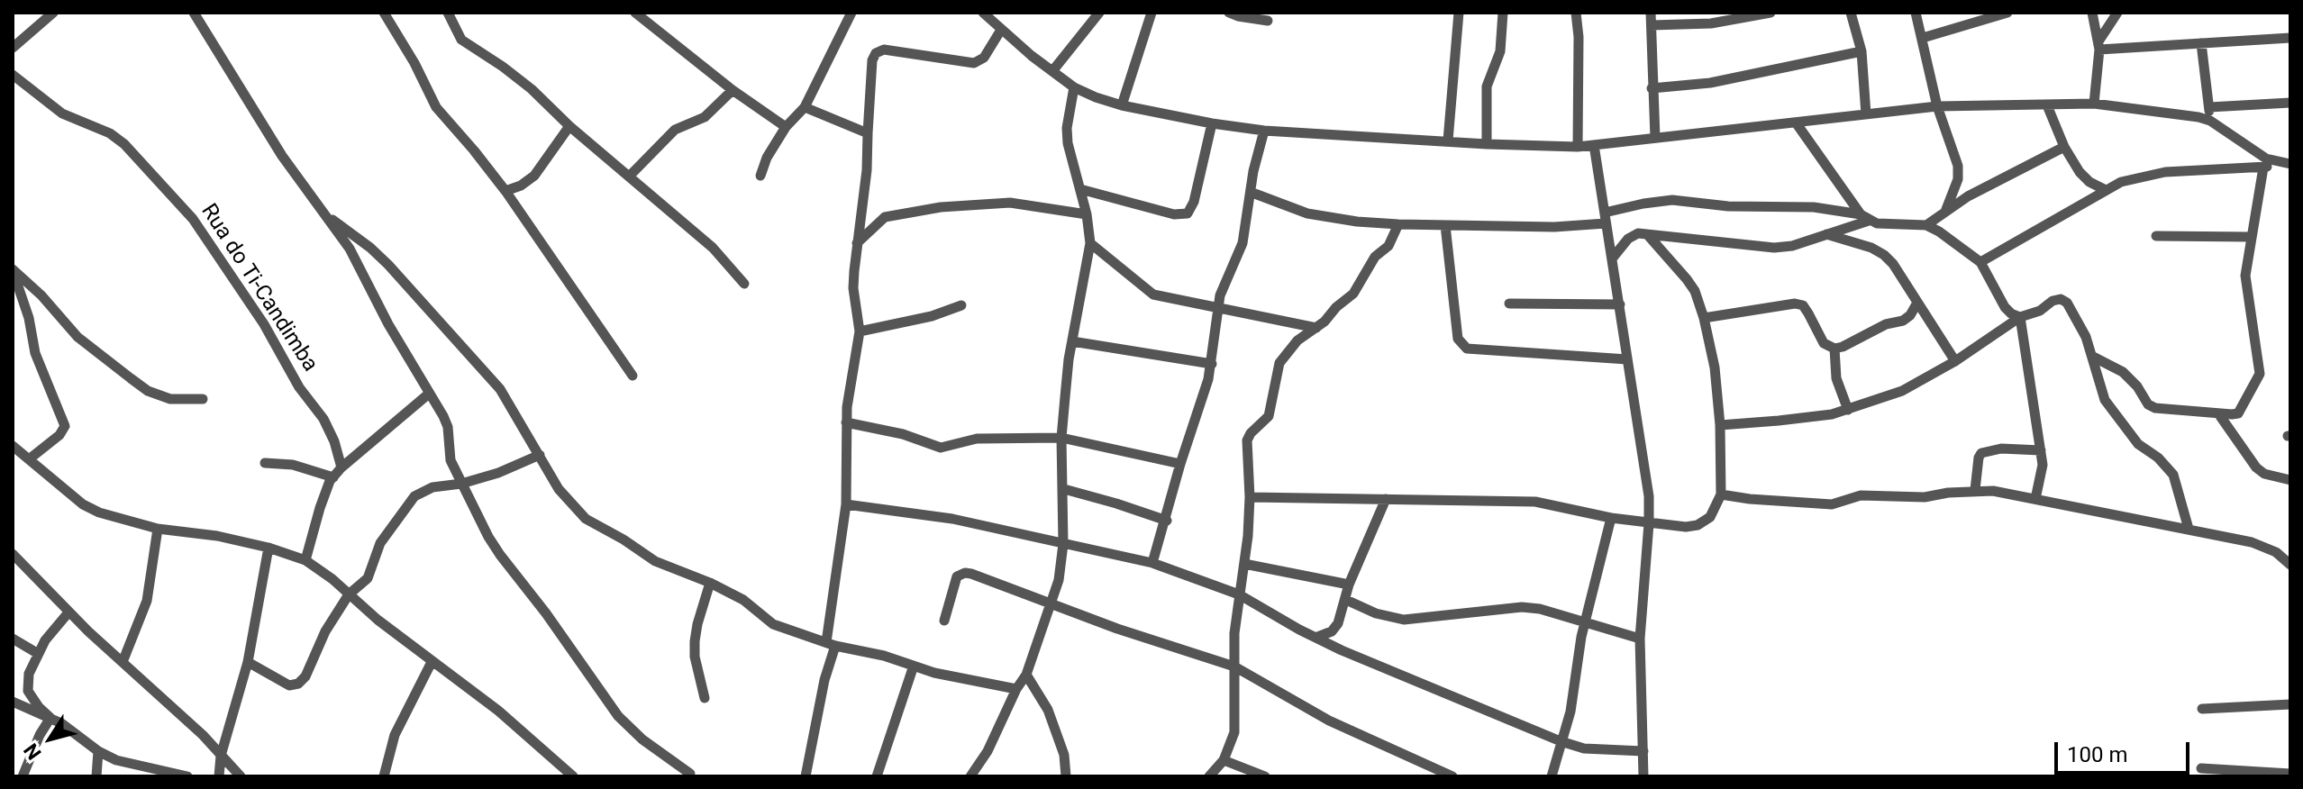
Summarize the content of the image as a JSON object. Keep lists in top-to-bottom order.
{
  "streets": {
    "street": ["Rua do Ti-Candimba"]
  },
  "scale_bar": "100 m",
  "north": "bottom left"
}
